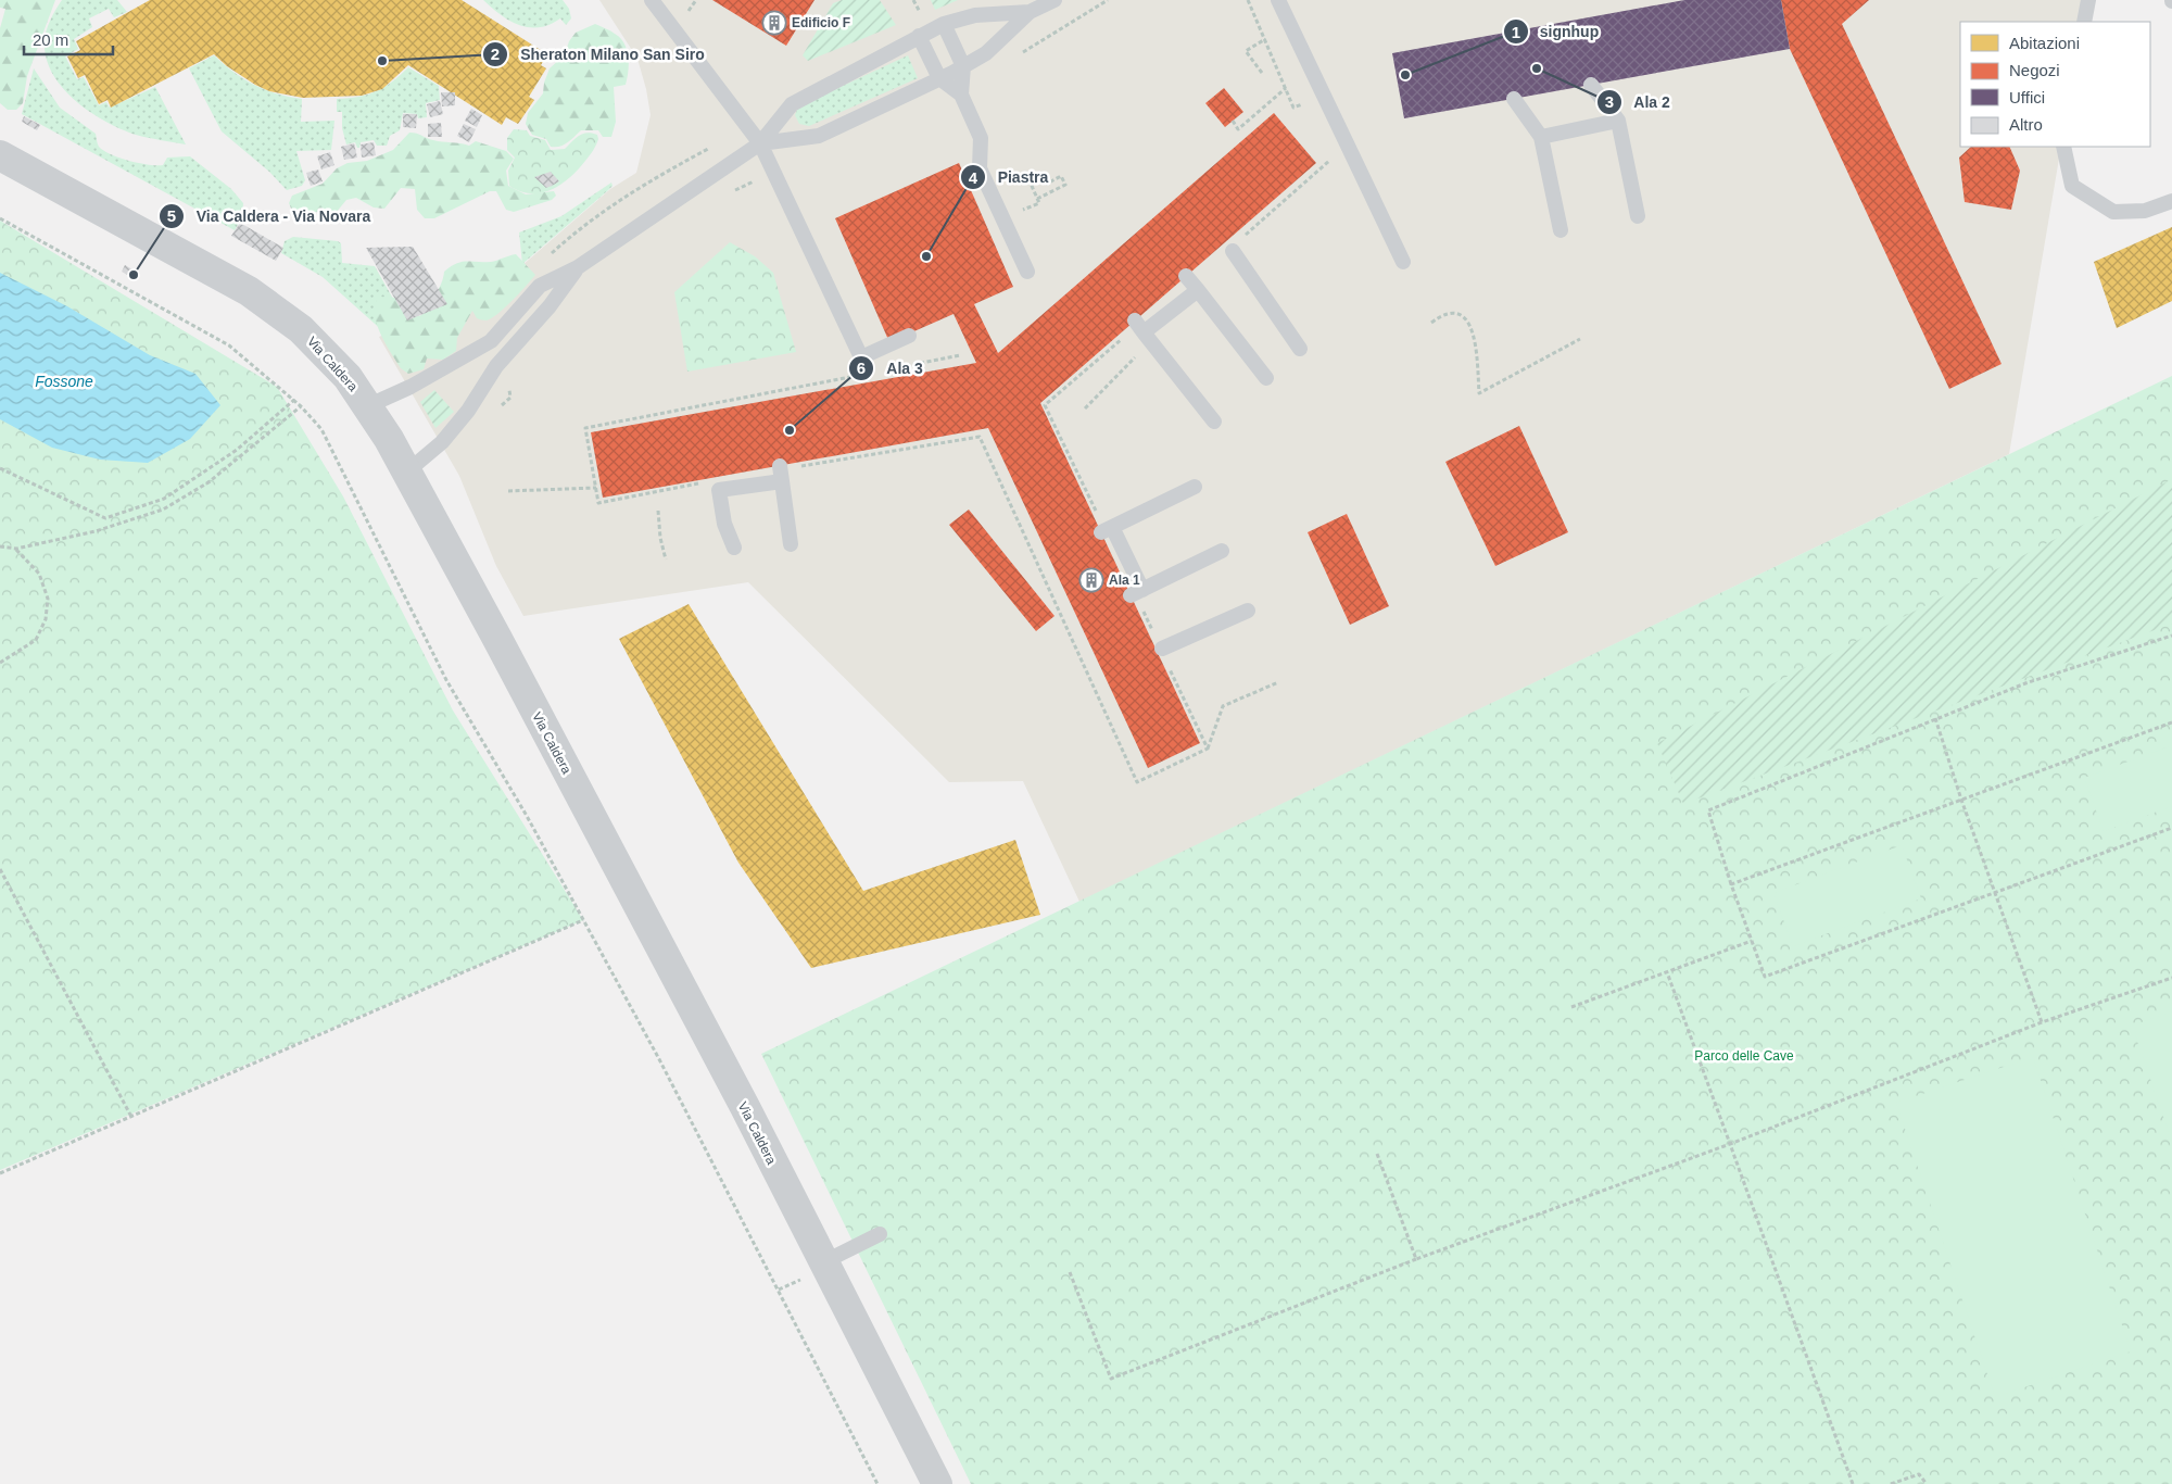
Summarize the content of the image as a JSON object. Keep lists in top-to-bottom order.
{
  "streets": {
    "street": ["Via Caldera"]
  },
  "water": ["Fossone"],
  "parks": ["Parco delle Cave"],
  "places": {
    "building": ["Edificio F", "Ala 1"],
    "other": [
      "Sheraton Milano San Siro",
      "Ala 2",
      "signhup",
      "Piastra",
      "Via Caldera - Via Novara",
      "Ala 3"
    ]
  },
  "legend": [
    "Abitazioni",
    "Negozi",
    "Uffici",
    "Altro"
  ],
  "scale_bar": "20 m"
}
